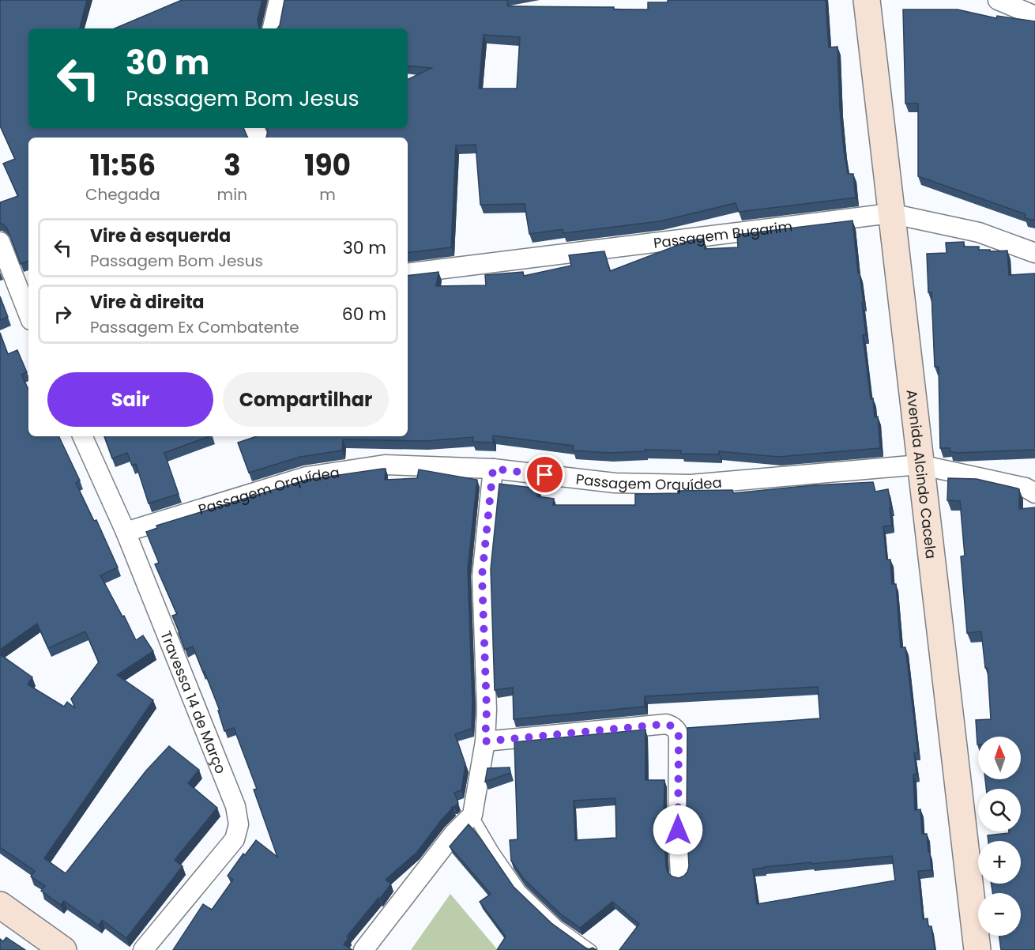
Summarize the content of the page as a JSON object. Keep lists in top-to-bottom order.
{
  "streets": {
    "main road": ["Avenida Alcindo Cacela"],
    "street": ["Passagem Bugarim", "Passagem Orquídea", "Travessa 14 de Março"]
  },
  "crossings": [
    ["Passagem Bugarim", "Avenida Alcindo Cacela"],
    ["Avenida Alcindo Cacela", "Passagem Orquídea"],
    ["Passagem Orquídea", "Travessa 14 de Março"]
  ],
  "north": "top",
  "page": {
    "turn": ["30 m", "Passagem Bom Jesus"],
    "eta": [
      "11:56",
      "Chegada",
      "3",
      "min",
      "190",
      "m"
    ],
    "list": [
      {
        "name": "Vire à esquerda",
        "note": "Passagem Bom Jesus",
        "value": "30 m"
      },
      {
        "name": "Vire à direita",
        "note": "Passagem Ex Combatente",
        "value": "60 m"
      }
    ],
    "buttons": ["Sair", "Compartilhar"],
    "map_buttons": ["+", "−"]
  }
}
